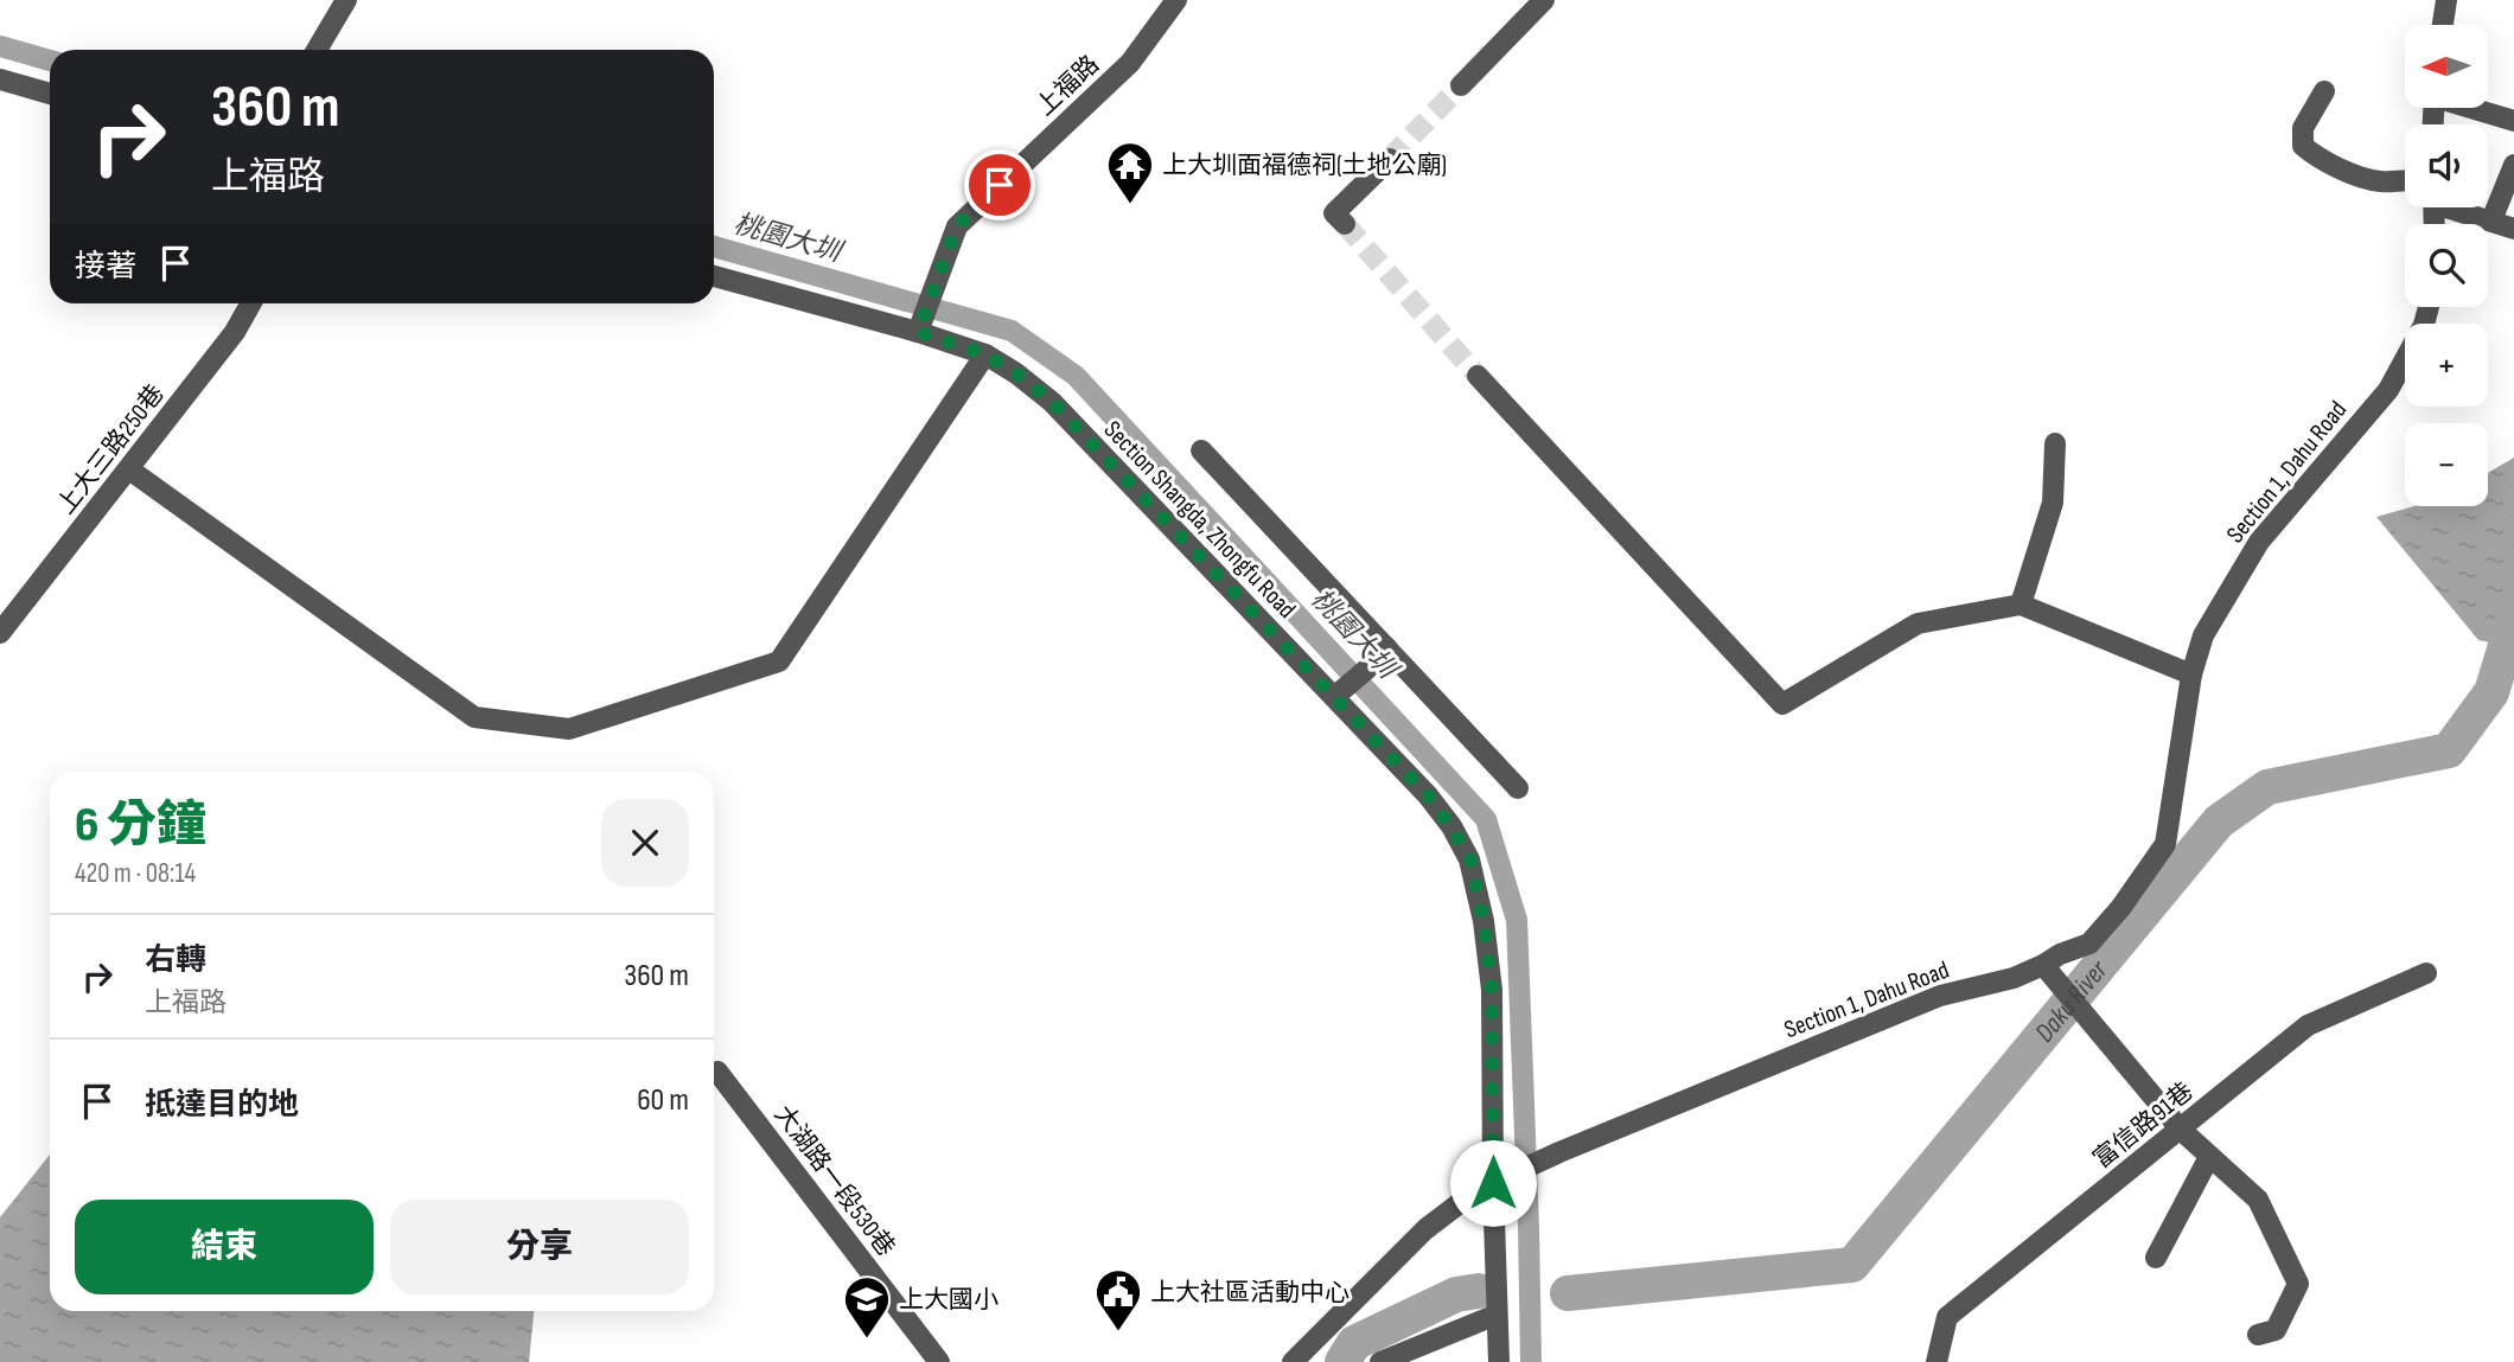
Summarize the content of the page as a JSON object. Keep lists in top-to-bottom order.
{
  "streets": {
    "street": [
      "上福路",
      "上大三路250巷",
      "Section 1, Dahu Road",
      "Section Shangda, Zhongfu Road",
      "富信路91巷",
      "大湖路一段530巷"
    ]
  },
  "crossings": [
    ["上福路", "Section Shangda, Zhongfu Road"],
    ["Section 1, Dahu Road", "Section Shangda, Zhongfu Road"]
  ],
  "water": ["桃園大圳", "Daku River"],
  "places": {
    "temple": ["上大圳面福德祠(土地公廟)"],
    "public building": ["上大社區活動中心"],
    "school or university": ["上大國小"]
  },
  "north": "left",
  "page": {
    "map_buttons": ["+", "−"],
    "turn": ["360 m", "上福路"],
    "then": "接著",
    "heading": ["6 分鐘", "420 m · 08:14"],
    "list": [
      {
        "name": "右轉",
        "note": "上福路",
        "value": "360 m"
      },
      {
        "name": "抵達目的地",
        "value": "60 m"
      }
    ],
    "buttons": ["結束", "分享"]
  }
}
